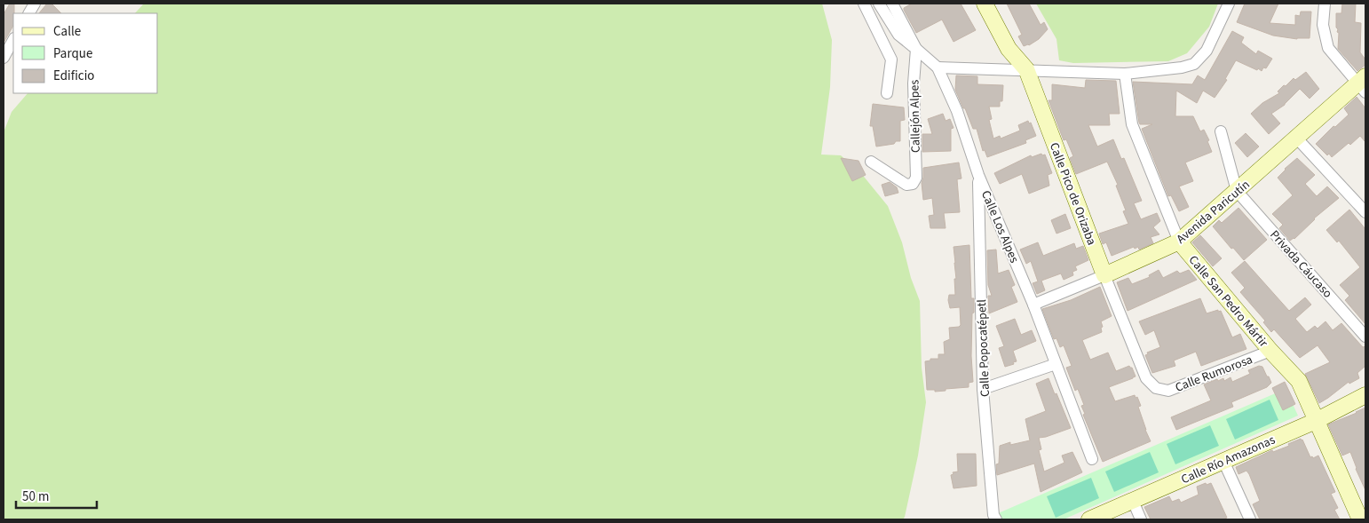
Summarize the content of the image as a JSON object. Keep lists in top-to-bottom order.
{
  "streets": {
    "street": [
      "Callejón Alpes",
      "Calle Pico de Orizaba",
      "Avenida Paricutín",
      "Calle Los Alpes",
      "Privada Cáucaso",
      "Calle San Pedro Mártir",
      "Calle Popocatépetl",
      "Calle Rumorosa",
      "Calle Río Amazonas"
    ]
  },
  "crossings": [
    ["Callejón Alpes", "Calle Los Alpes"],
    ["Calle Pico de Orizaba", "Avenida Paricutín"],
    ["Calle Pico de Orizaba", "Calle Rumorosa"],
    ["Avenida Paricutín", "Calle Los Alpes"],
    ["Avenida Paricutín", "Privada Cáucaso"],
    ["Avenida Paricutín", "Calle San Pedro Mártir"],
    ["Calle Los Alpes", "Calle Popocatépetl"],
    ["Calle San Pedro Mártir", "Calle Rumorosa"],
    ["Calle San Pedro Mártir", "Calle Río Amazonas"]
  ],
  "legend": ["Calle", "Parque", "Edificio"],
  "scale_bar": "50 m"
}
